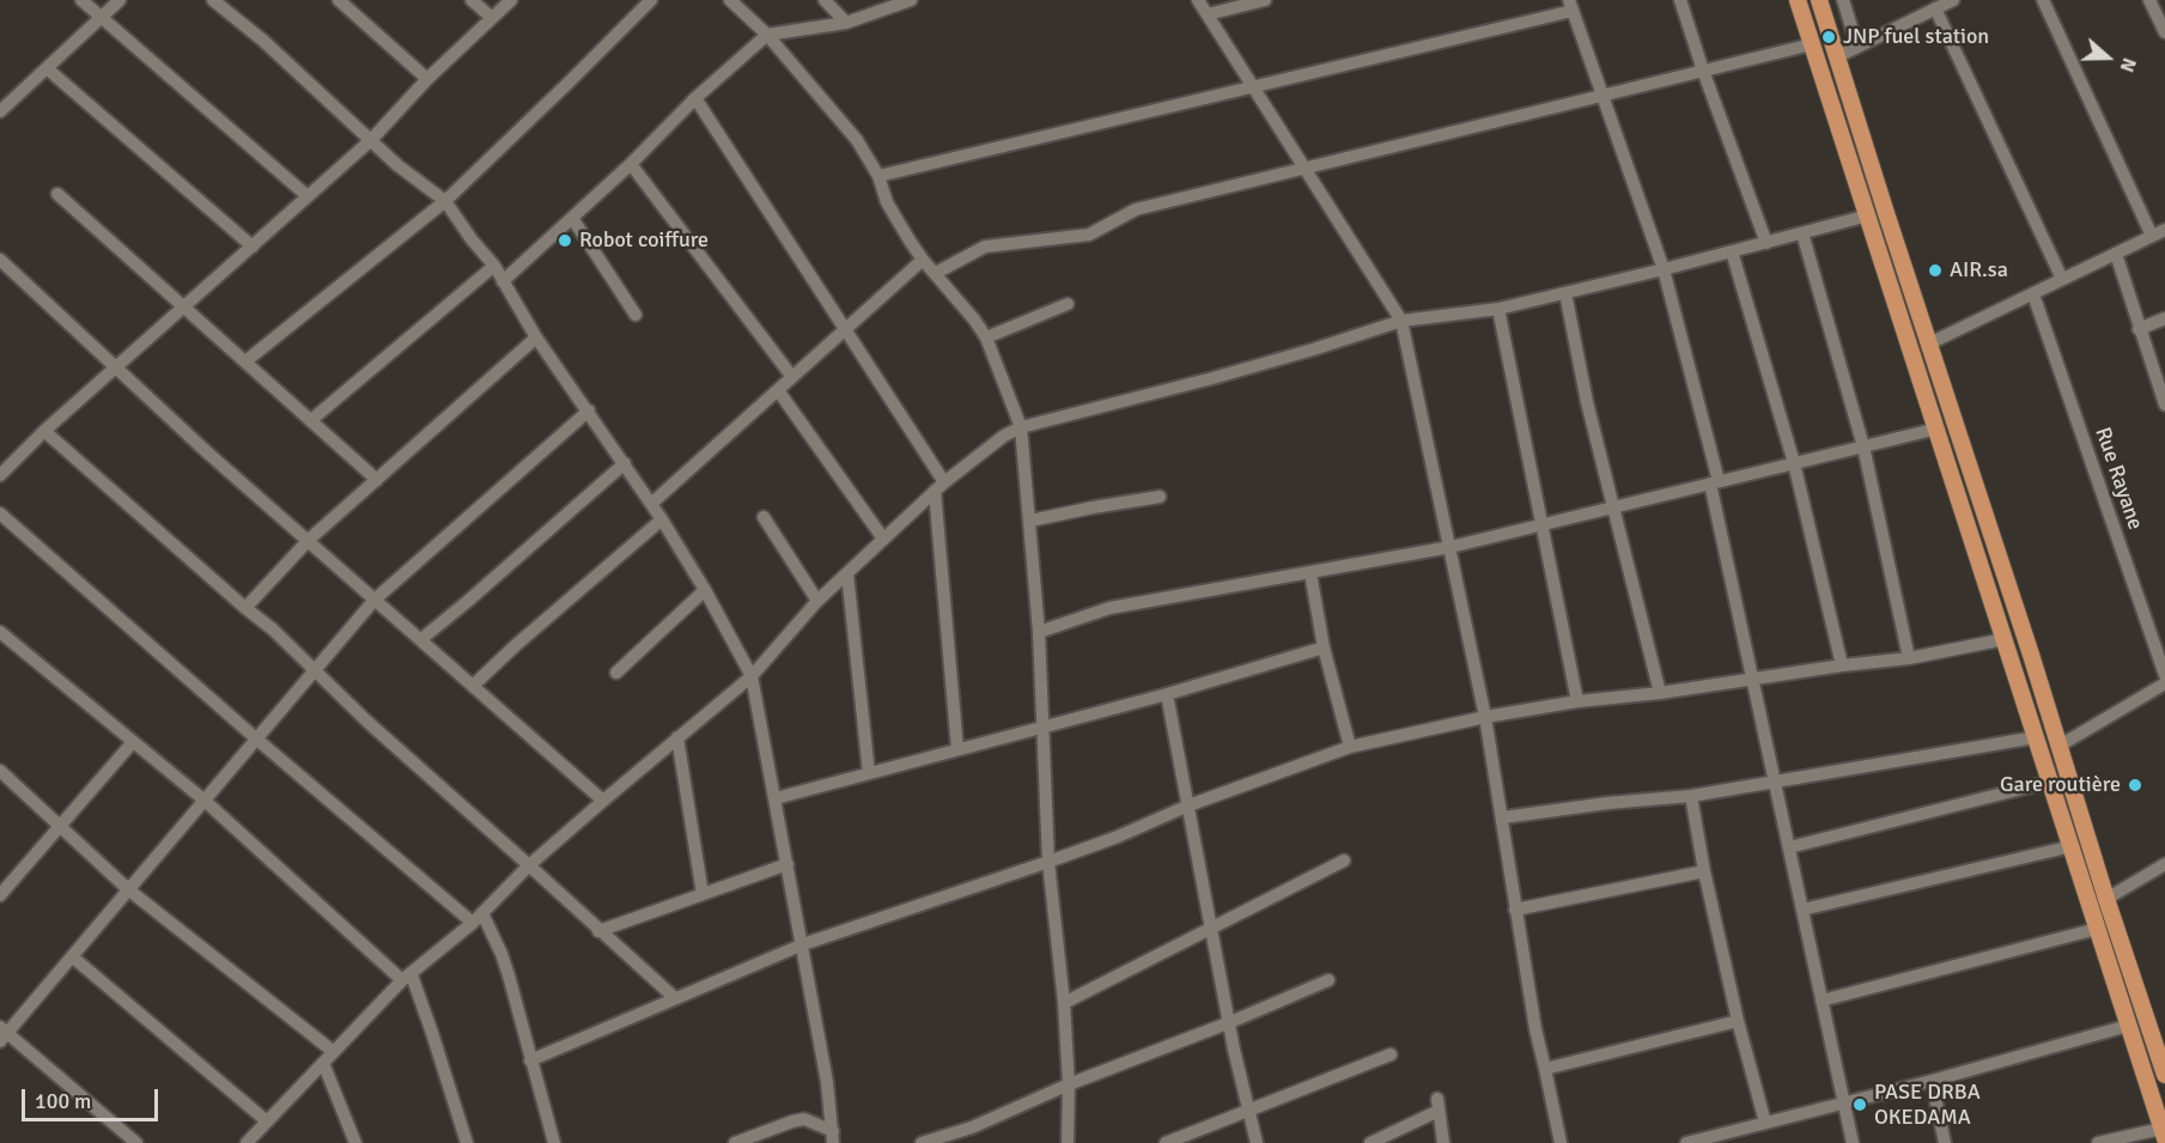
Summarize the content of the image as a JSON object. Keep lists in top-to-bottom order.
{
  "streets": {
    "street": ["Rue Rayane"]
  },
  "places": [
    "JNP fuel station",
    "Robot coiffure",
    "AIR.sa",
    "Gare routière",
    "PASE DRBA OKEDAMA"
  ],
  "scale_bar": "100 m",
  "north": "right"
}
